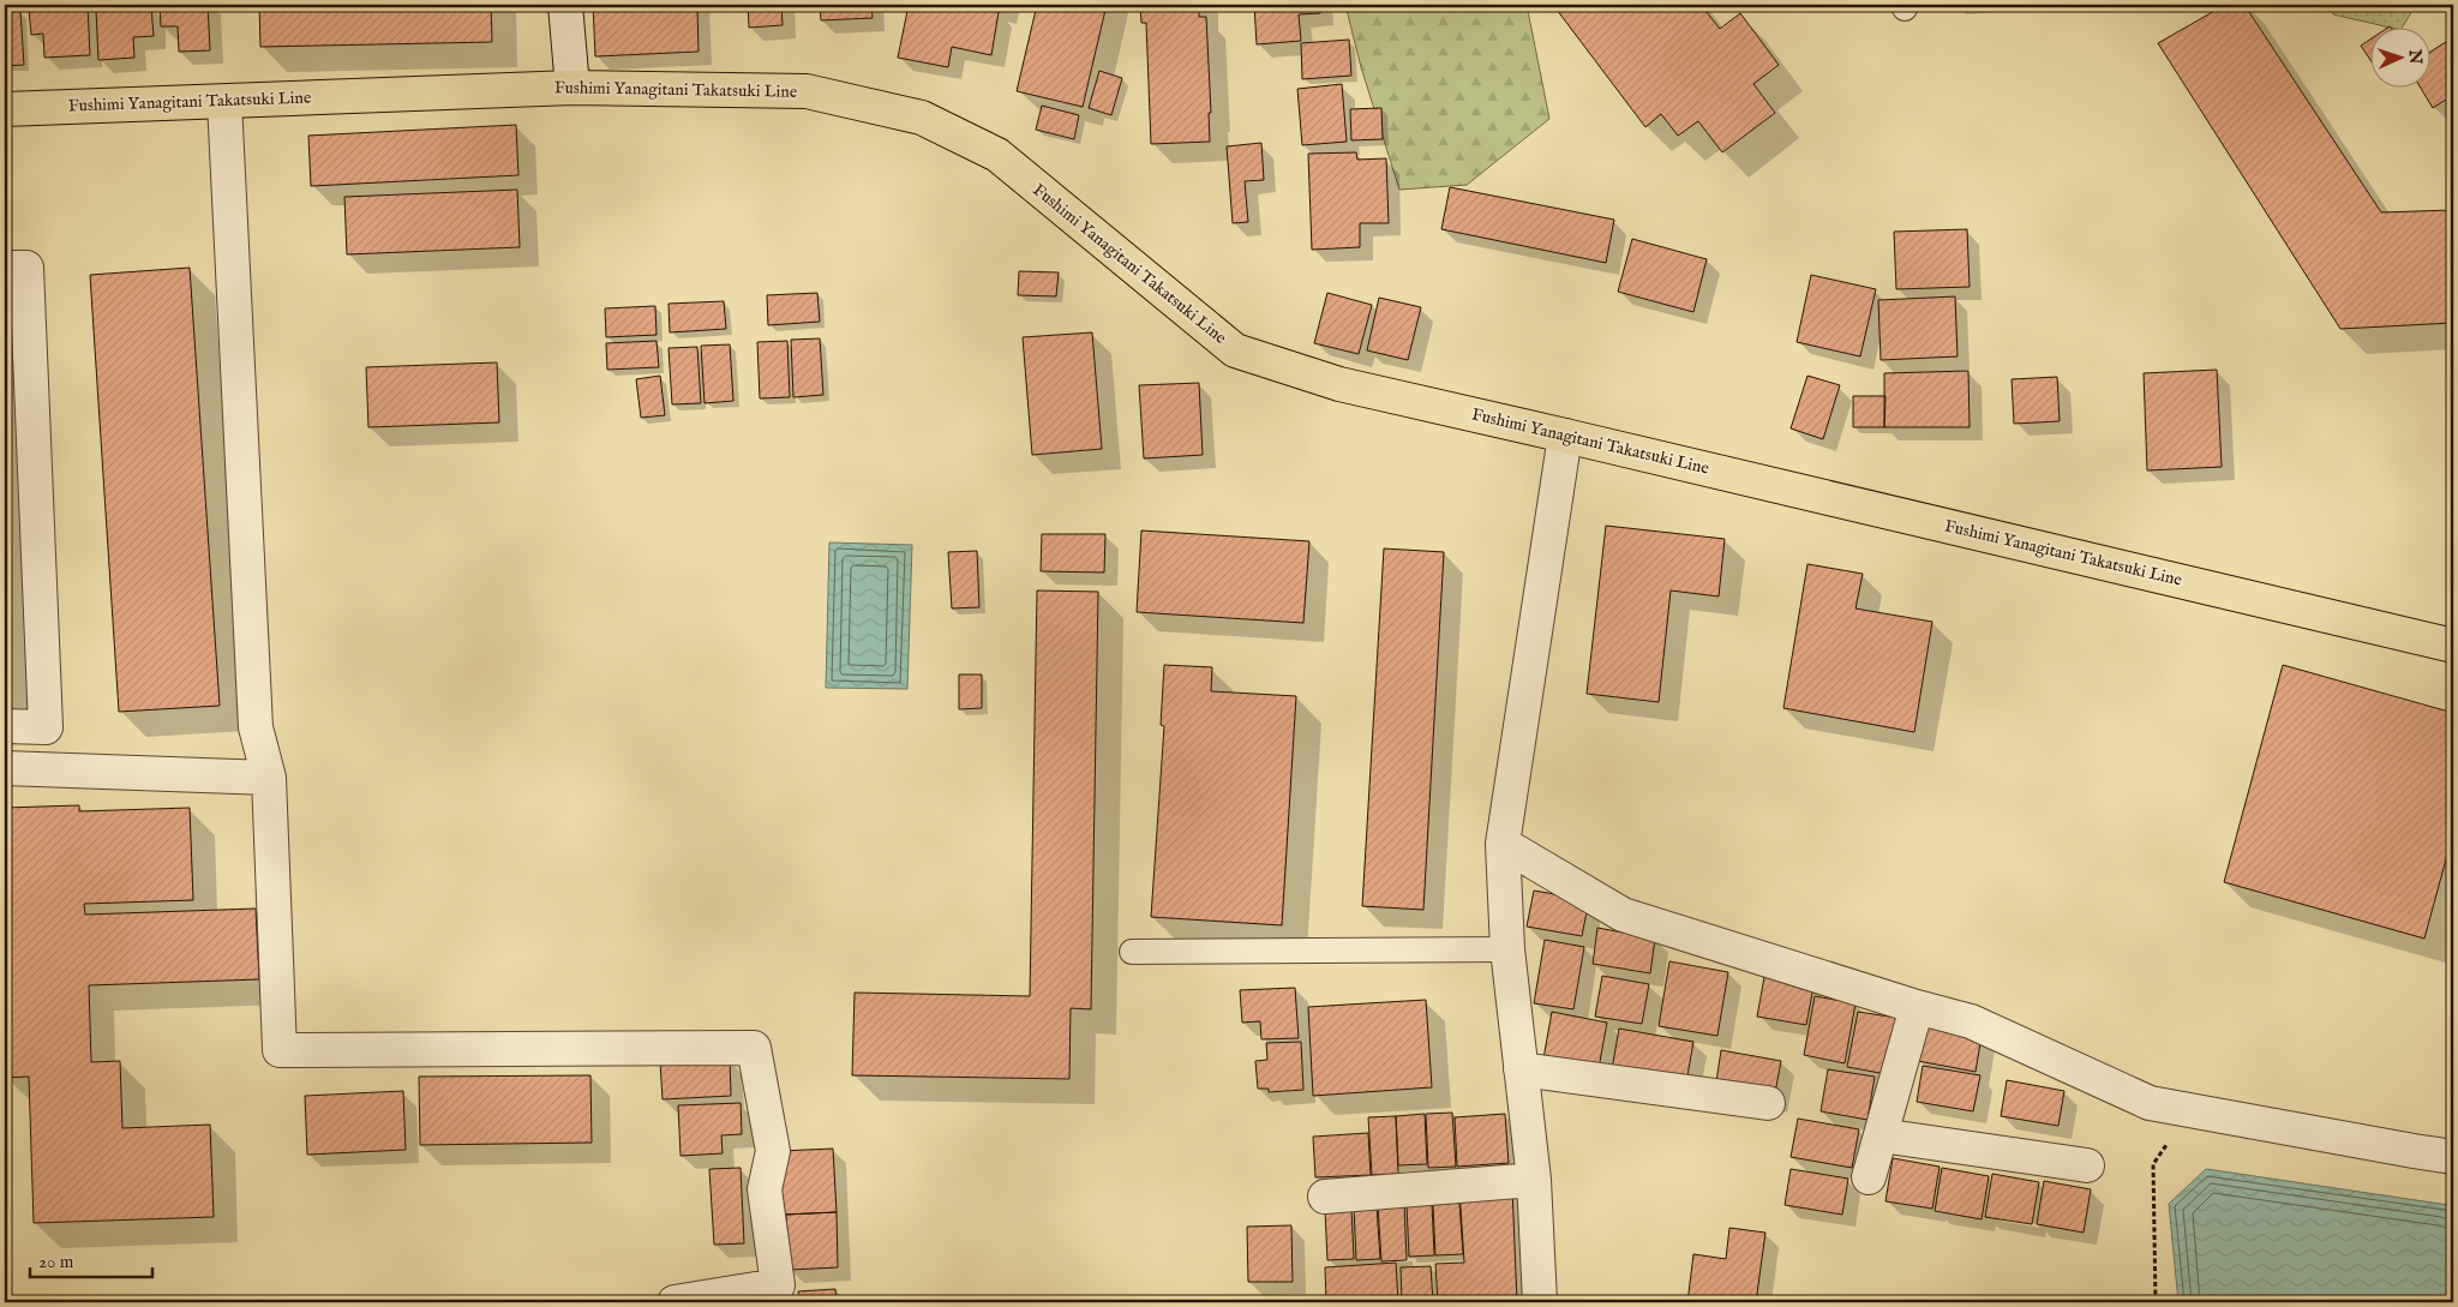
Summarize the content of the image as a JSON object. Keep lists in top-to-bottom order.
{
  "streets": {
    "main road": ["Fushimi Yanagitani Takatsuki Line"]
  },
  "scale_bar": "20 m",
  "north": "right"
}
